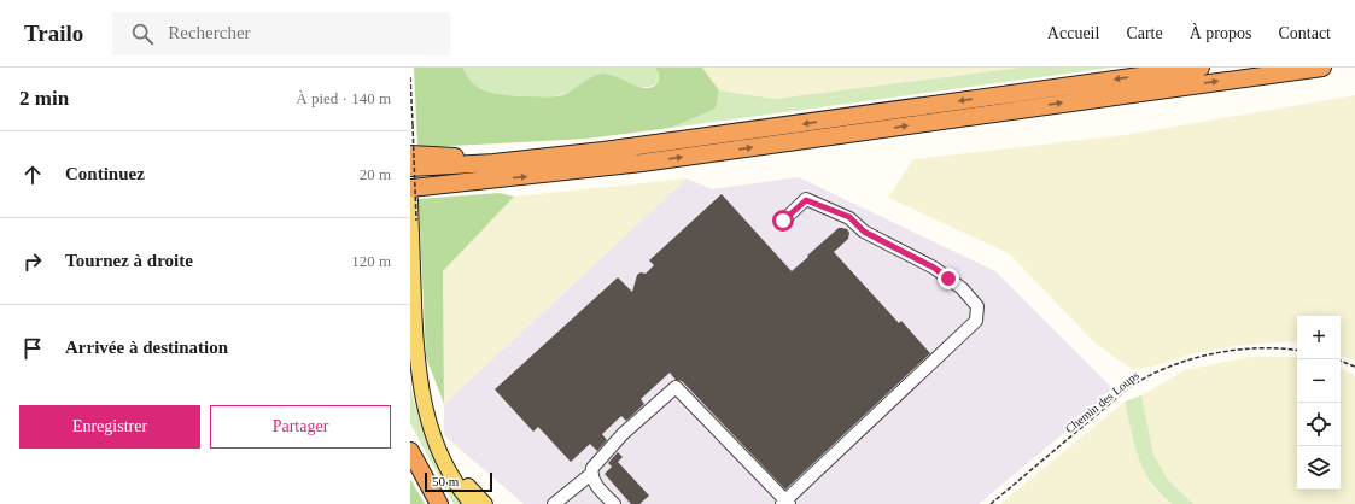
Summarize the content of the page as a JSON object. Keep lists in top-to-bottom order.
{
  "streets": {
    "path": ["Chemin des Loups"]
  },
  "scale_bar": "50 m",
  "page": {
    "header": "Trailo",
    "search": "Rechercher",
    "nav": [
      "Accueil",
      "Carte",
      "À propos",
      "Contact"
    ],
    "heading": ["2 min", "À pied · 140 m"],
    "list": [
      ["Continuez", "20 m"],
      ["Tournez à droite", "120 m"],
      "Arrivée à destination"
    ],
    "map_buttons": ["+", "−"],
    "buttons": ["Enregistrer", "Partager"],
    "scale": "50 m"
  }
}
